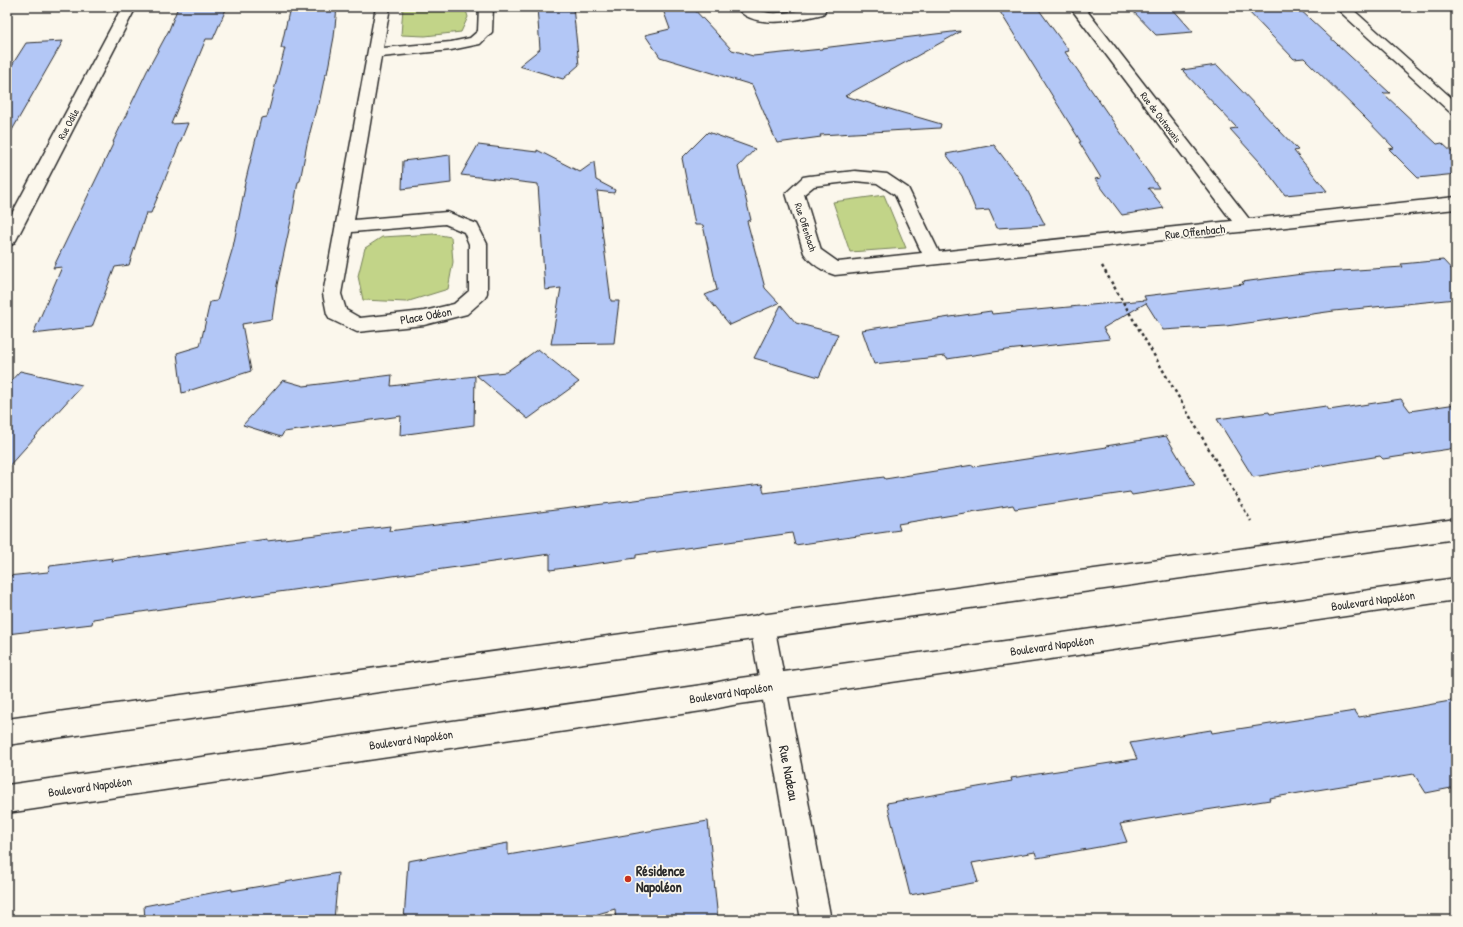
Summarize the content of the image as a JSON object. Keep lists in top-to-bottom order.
{
  "streets": {
    "street": [
      "Rue de Outaouais",
      "Rue Odile",
      "Rue Offenbach",
      "Place Odéon",
      "Boulevard Napoléon",
      "Rue Nadeau"
    ]
  },
  "crossings": [
    ["Rue de Outaouais", "Rue Offenbach"],
    ["Boulevard Napoléon", "Rue Nadeau"]
  ],
  "places": ["Résidence Napoléon"]
}
